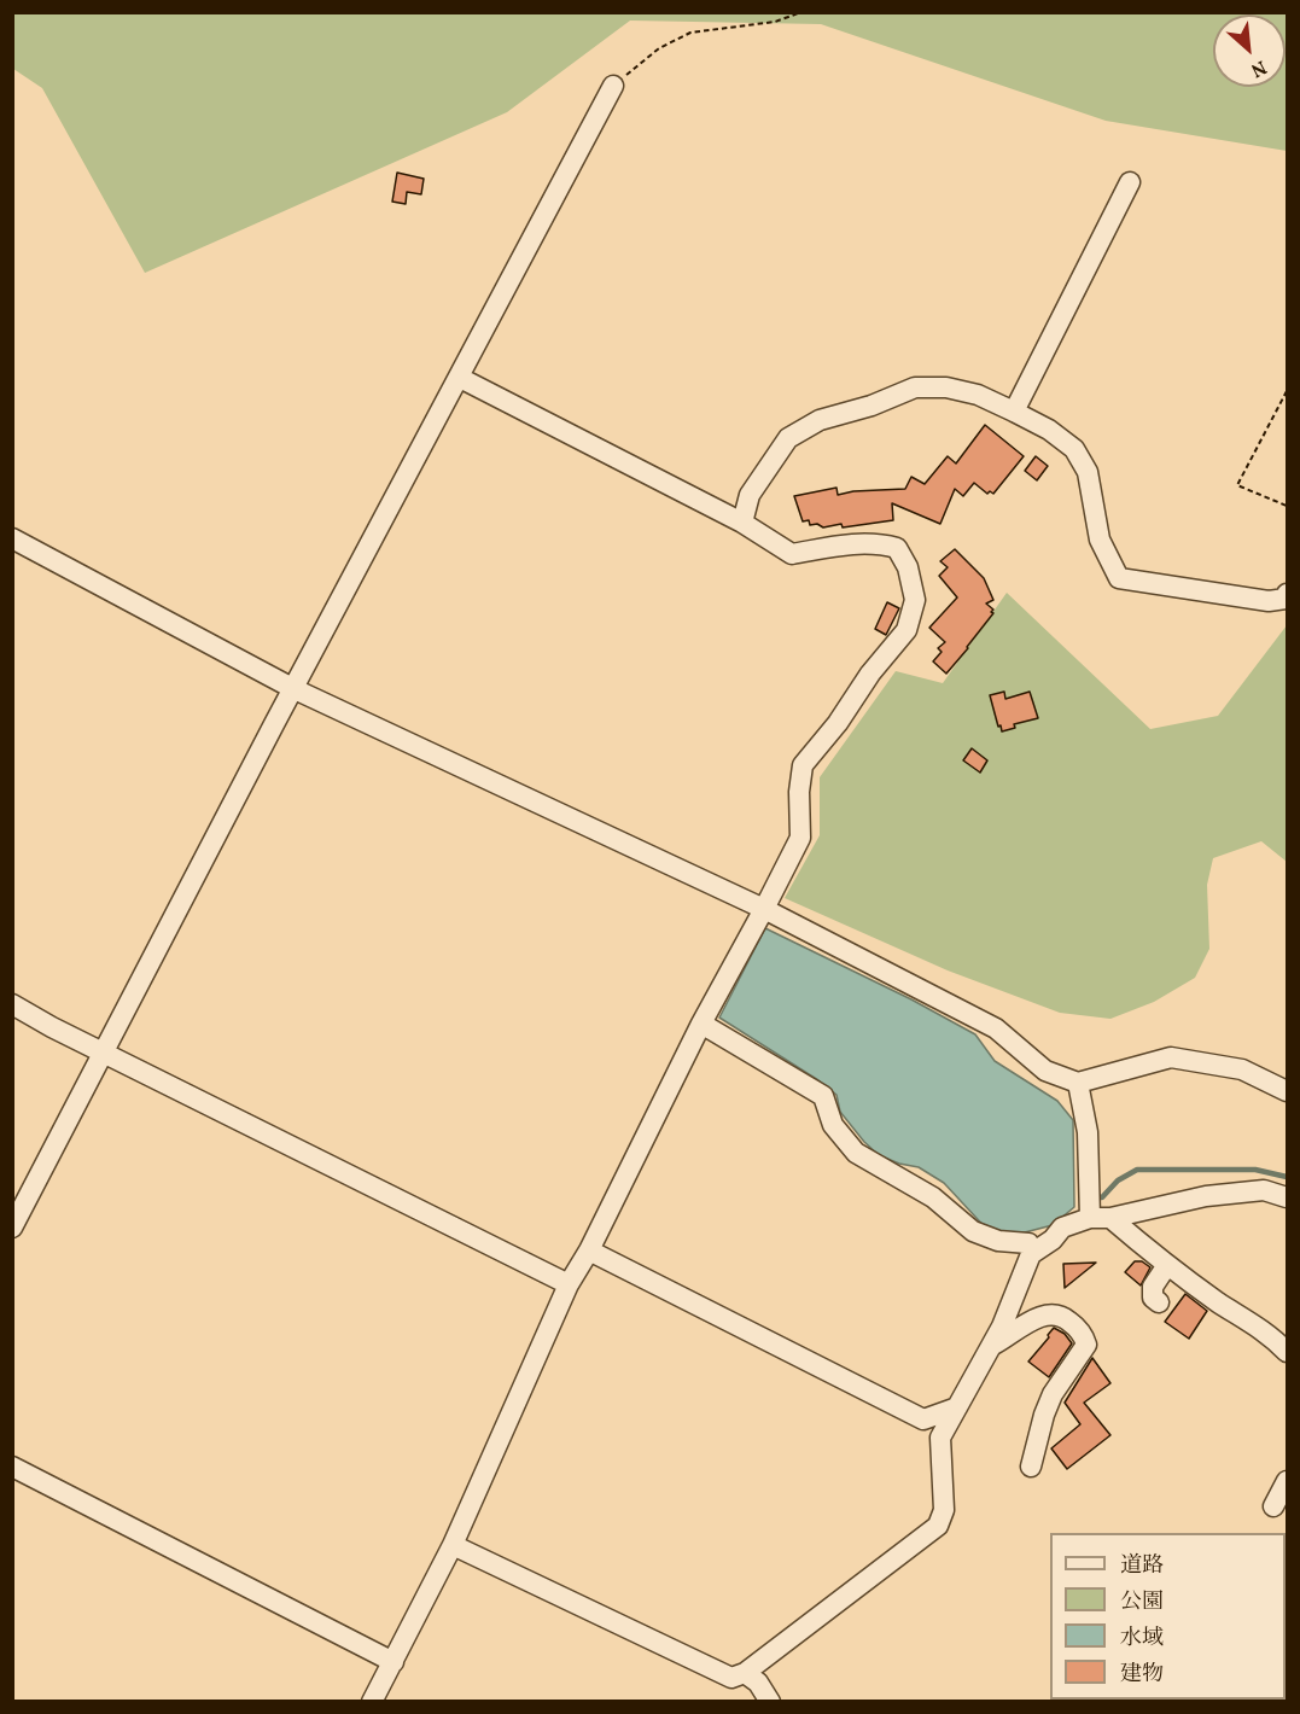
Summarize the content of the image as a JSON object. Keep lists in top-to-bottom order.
{
  "legend": [
    "道路",
    "公園",
    "水域",
    "建物"
  ],
  "north": "bottom right"
}
